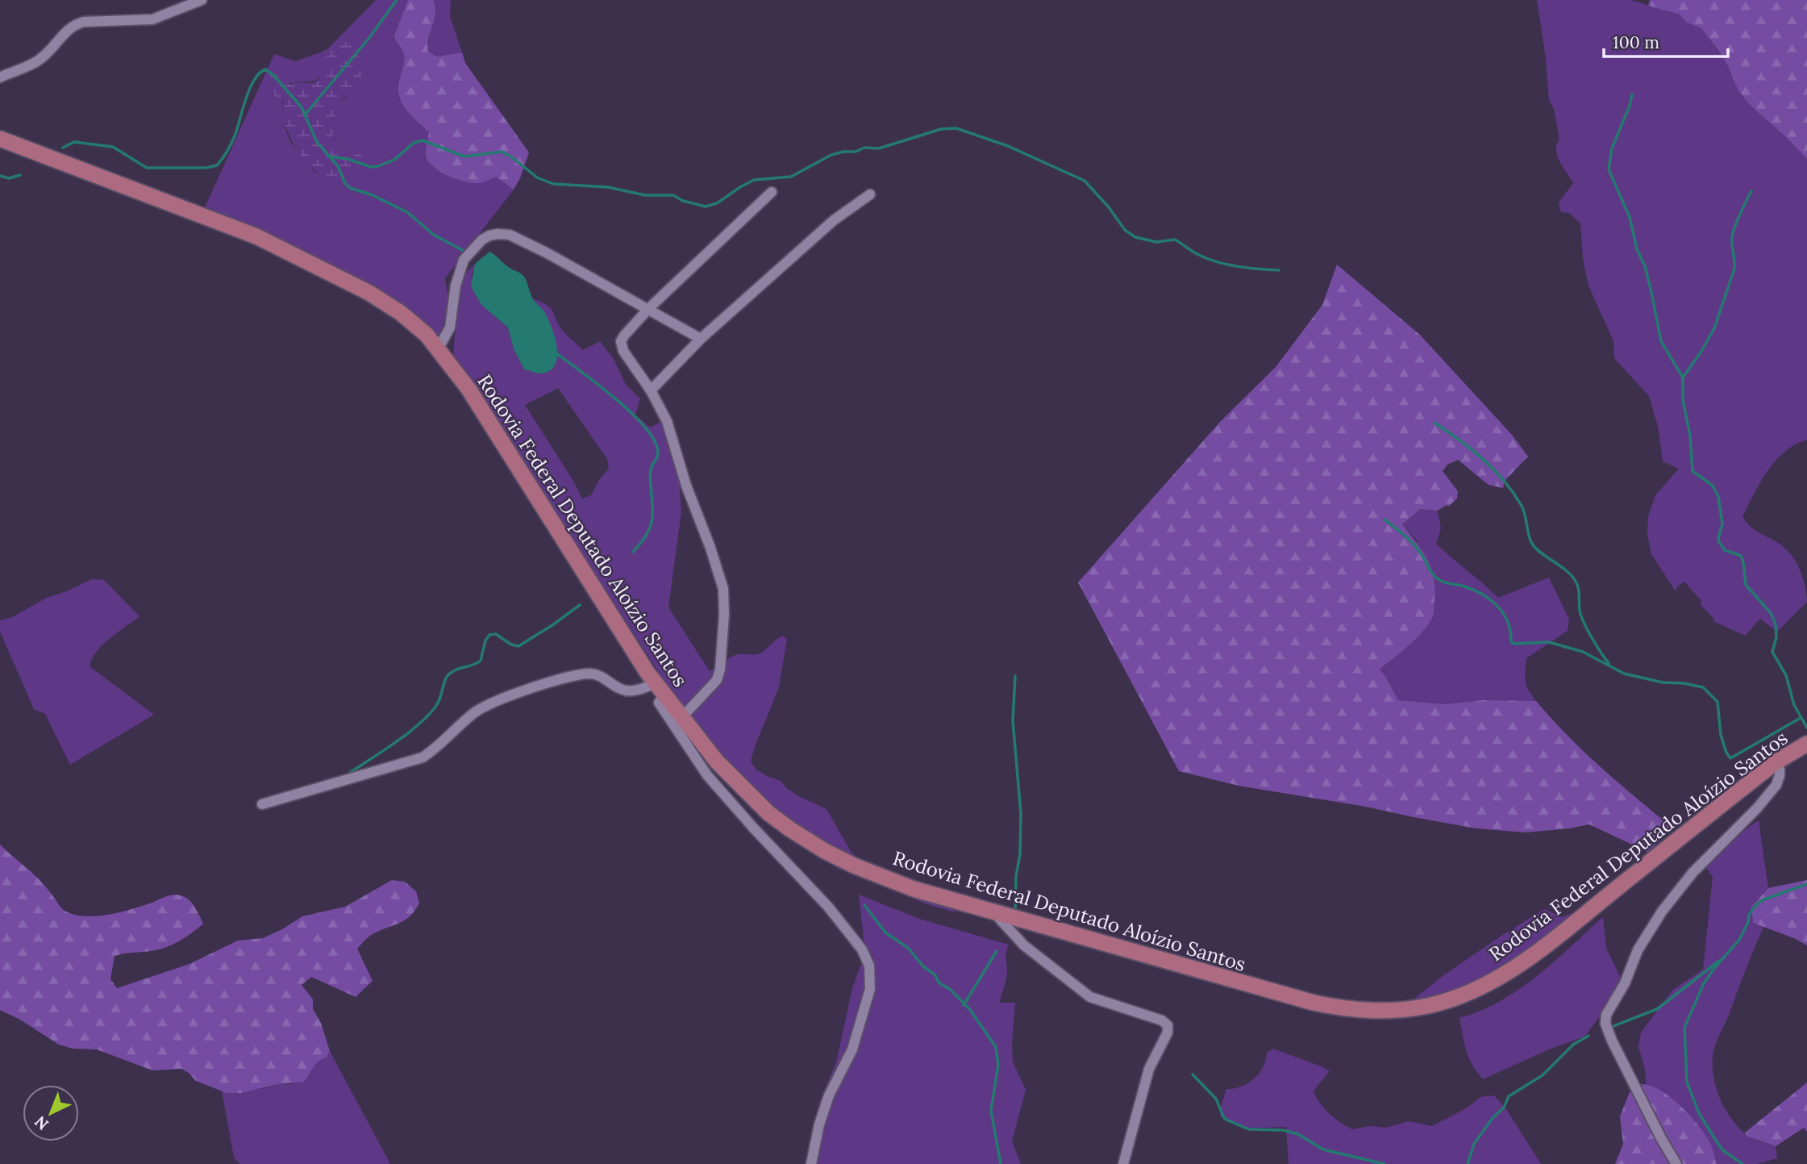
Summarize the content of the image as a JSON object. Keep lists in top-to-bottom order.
{
  "streets": {
    "highway": ["Rodovia Federal Deputado Aloízio Santos"]
  },
  "scale_bar": "100 m",
  "north": "bottom left"
}
